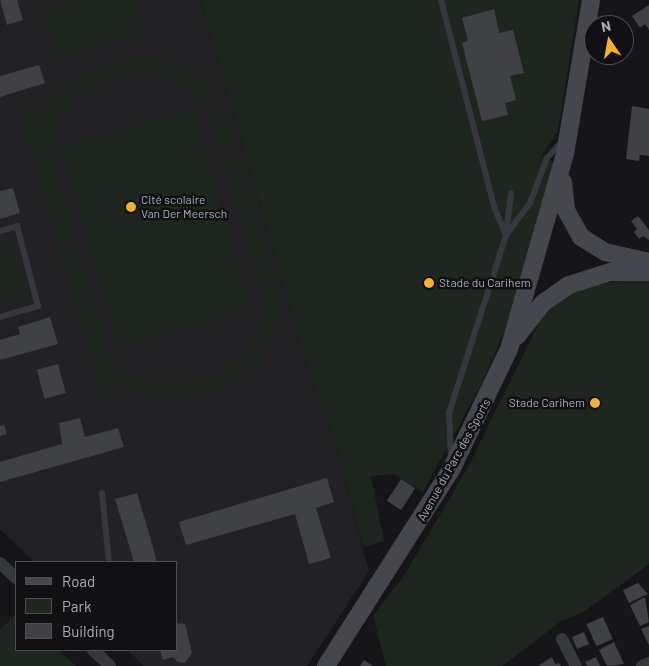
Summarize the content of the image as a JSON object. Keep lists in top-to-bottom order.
{
  "streets": {
    "street": ["Avenue du Parc des Sports"]
  },
  "places": ["Cité scolaire Van Der Meersch", "Stade du Carihem", "Stade Carihem"],
  "legend": ["Road", "Park", "Building"],
  "north": "top"
}
